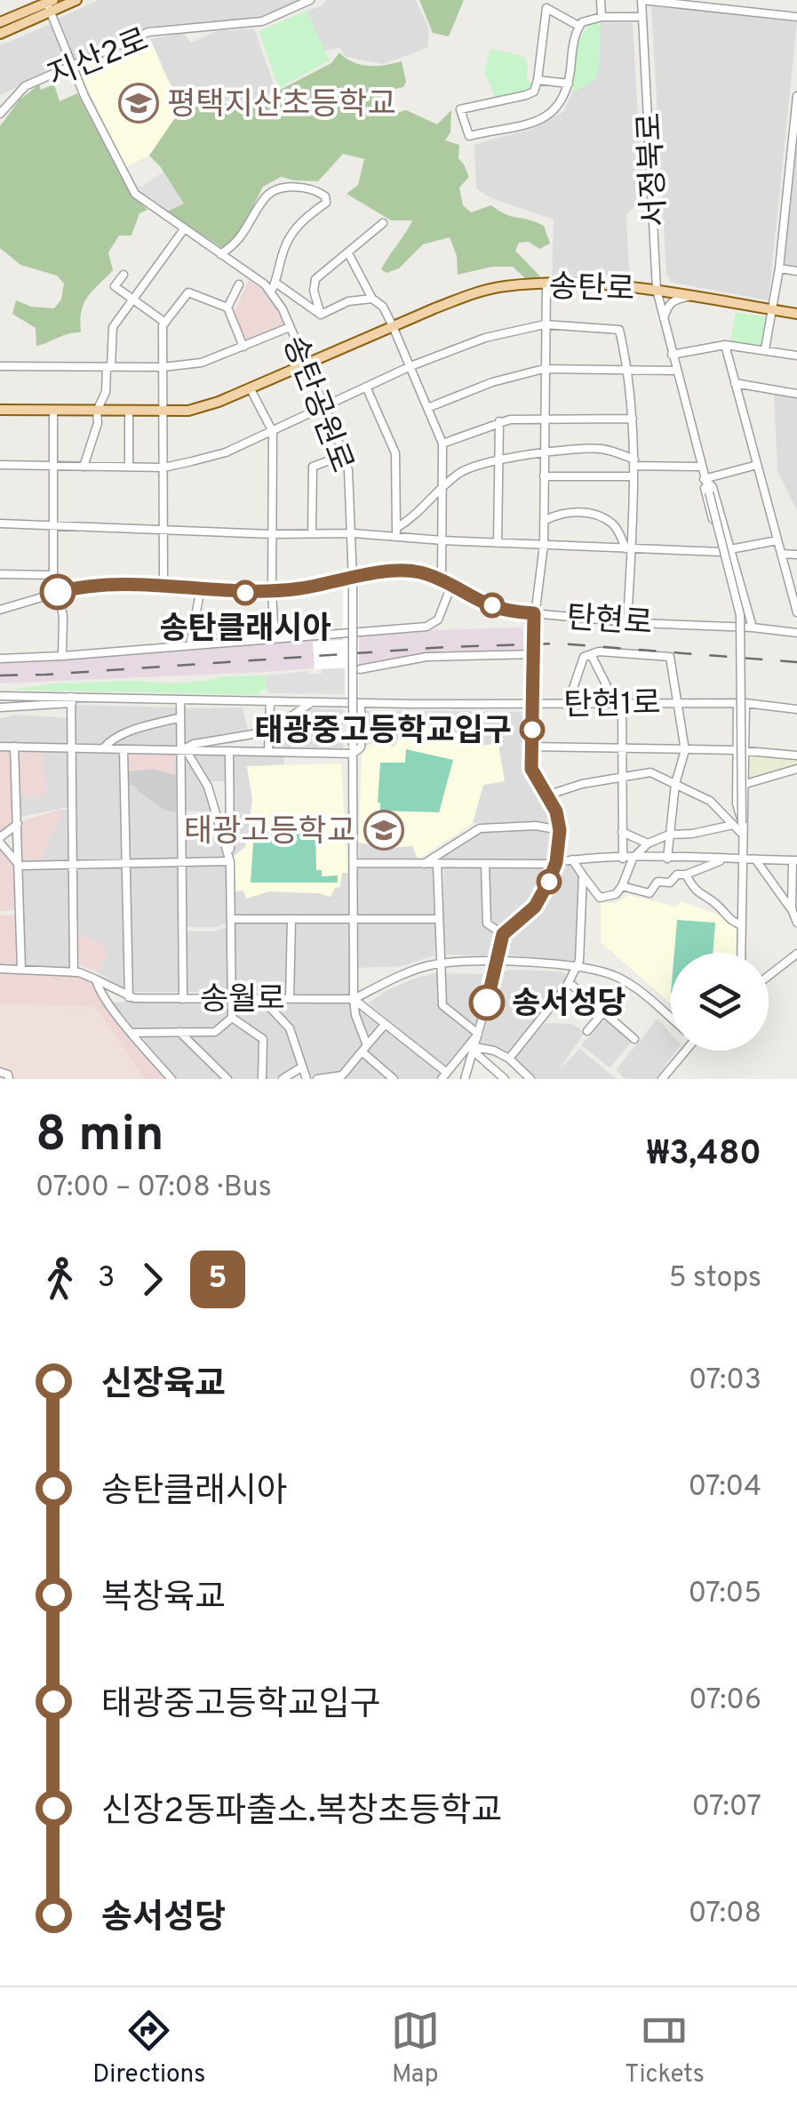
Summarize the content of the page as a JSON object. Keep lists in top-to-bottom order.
{
  "streets": {
    "main road": ["송탄로"],
    "street": [
      "지산2로",
      "서정북로",
      "송탄공원로",
      "탄현로",
      "탄현1로",
      "송월로"
    ]
  },
  "crossings": [
    ["지산2로", "송탄공원로"],
    ["서정북로", "송탄로"],
    ["송탄로", "송탄공원로"],
    ["송탄공원로", "탄현로"],
    ["송탄공원로", "송월로"]
  ],
  "places": {
    "school or university": ["평택지산초등학교", "태광고등학교"],
    "other": ["송탄클래시아", "태광중고등학교입구", "송서성당"]
  },
  "lines": ["bus line 5"],
  "page": {
    "heading": ["8 min", "07:00 – 07:08 · Bus", "₩3,480"],
    "legs": ["3", "5", "5 stops"],
    "list": [
      {
        "name": "신장육교",
        "value": "07:03"
      },
      {
        "name": "송탄클래시아",
        "value": "07:04"
      },
      {
        "name": "복창육교",
        "value": "07:05"
      },
      {
        "name": "태광중고등학교입구",
        "value": "07:06"
      },
      {
        "name": "신장2동파출소.복창초등학교",
        "value": "07:07"
      },
      {
        "name": "송서성당",
        "value": "07:08"
      }
    ],
    "tabs": ["Directions", "Map", "Tickets"]
  }
}
